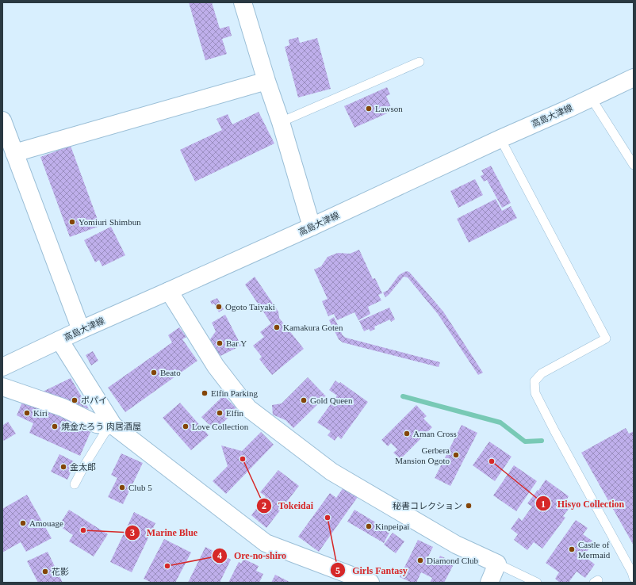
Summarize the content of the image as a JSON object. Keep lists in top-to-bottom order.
{
  "streets": {
    "street": ["高島大津線"]
  },
  "places": [
    "Lawson",
    "Yomiuri Shimbun",
    "Ogoto Taiyaki",
    "Kamakura Goten",
    "Bar Y",
    "Beato",
    "Elfin Parking",
    "ポパイ",
    "Gold Queen",
    "Kiri",
    "Elfin",
    "焼金たろう 肉居酒屋",
    "Love Collection",
    "Aman Cross",
    "Gerbera Mansion Ogoto",
    "Tokeidai",
    "Hisyo Collection",
    "金太郎",
    "Club 5",
    "秘書コレクション",
    "Girls Fantasy",
    "Amouage",
    "Kinpeipai",
    "Marine Blue",
    "Castle of Mermaid",
    "Diamond Club",
    "Ore-no-shiro",
    "花影"
  ]
}
